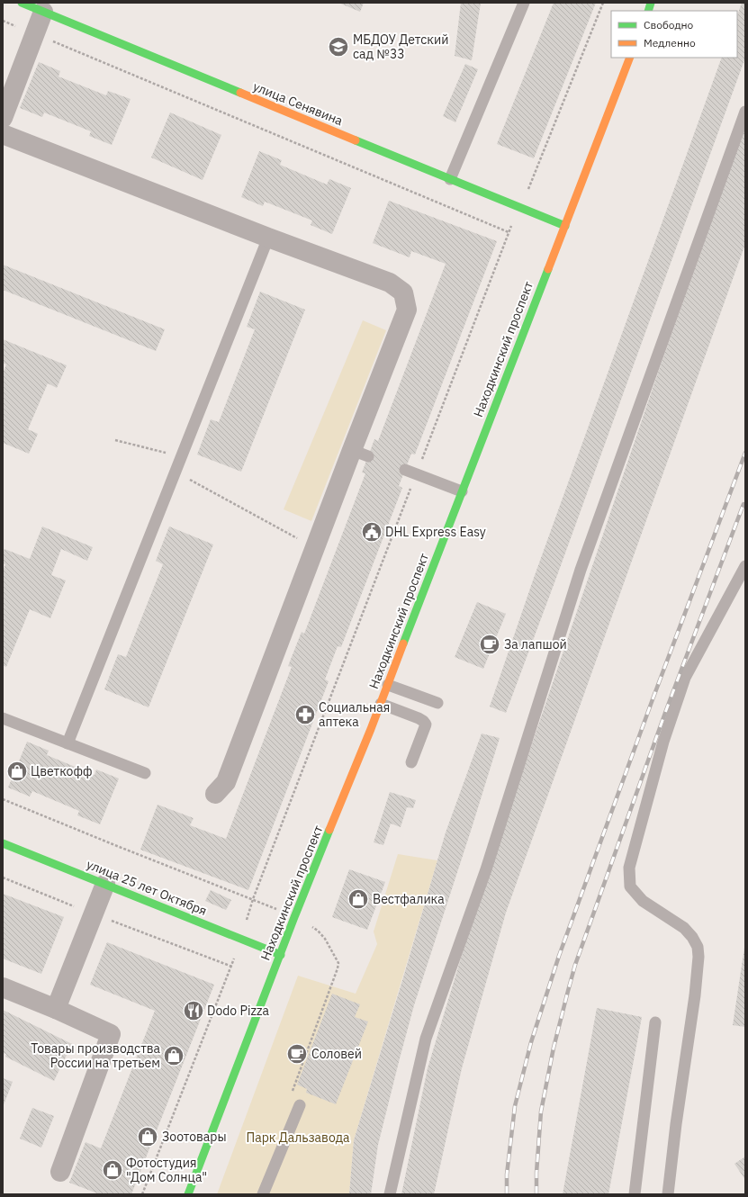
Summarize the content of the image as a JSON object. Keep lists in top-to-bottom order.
{
  "streets": {
    "main road": ["улица Сенявина", "Находкинский проспект", "улица 25 лет Октября"]
  },
  "crossings": [
    ["улица Сенявина", "Находкинский проспект"],
    ["Находкинский проспект", "улица 25 лет Октября"]
  ],
  "parks": ["Парк Дальзавода"],
  "places": {
    "school or university": ["МБДОУ Детский сад №33"],
    "public building": ["DHL Express Easy"],
    "cafe": ["За лапшой", "Соловей"],
    "pharmacy": ["Социальная аптека"],
    "shop": [
      "Цветкофф",
      "Вестфалика",
      "Товары производства России на третьем",
      "Зоотовары",
      "Фотостудия \"Дом Солнца\""
    ],
    "restaurant": ["Dodo Pizza"]
  },
  "legend": ["Свободно", "Медленно"]
}
